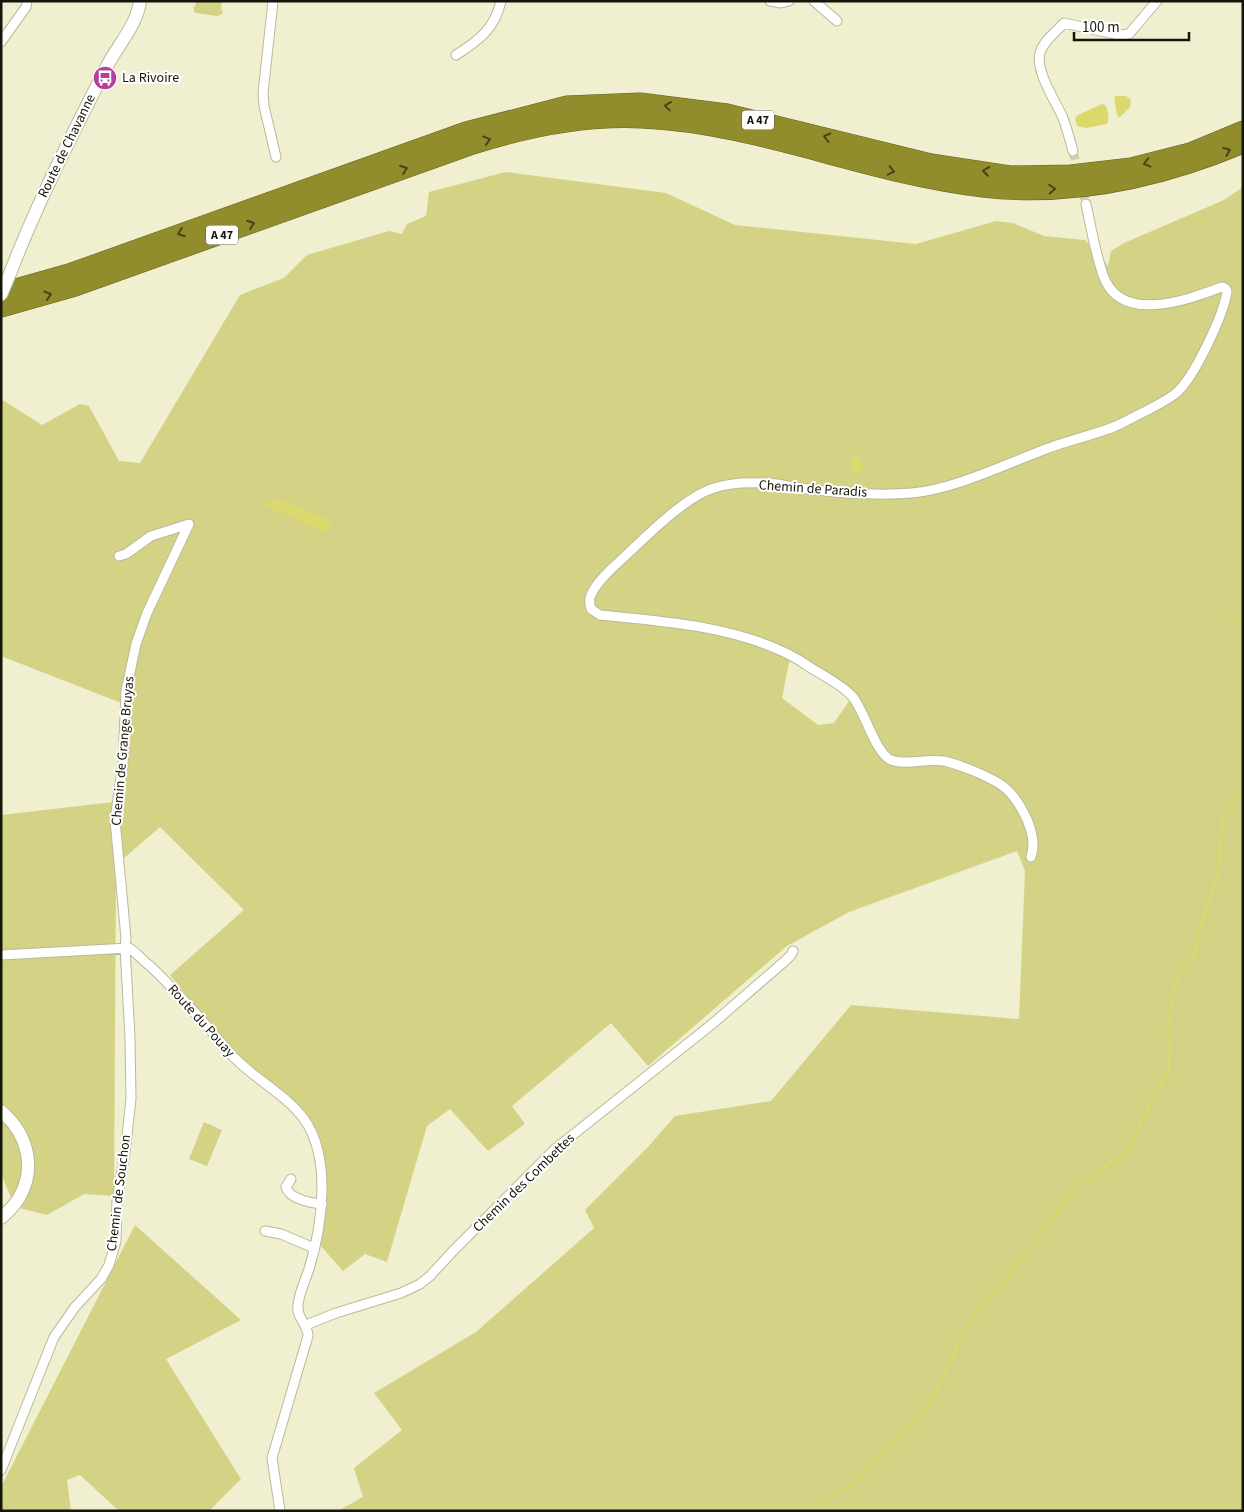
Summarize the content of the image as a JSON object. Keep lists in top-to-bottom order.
{
  "streets": {
    "highway": ["A 47"],
    "main road": ["Route de Chavanne"],
    "street": [
      "Chemin de Paradis",
      "Chemin de Grange Bruyas",
      "Route du Pouay",
      "Chemin des Combettes",
      "Chemin de Souchon"
    ]
  },
  "crossings": [
    ["A 47", "Route de Chavanne"],
    ["Chemin de Grange Bruyas", "Route du Pouay"],
    ["Chemin de Grange Bruyas", "Chemin de Souchon"],
    ["Route du Pouay", "Chemin des Combettes"],
    ["Route du Pouay", "Chemin de Souchon"]
  ],
  "places": {
    "bus stop": ["La Rivoire"]
  },
  "scale_bar": "100 m"
}
